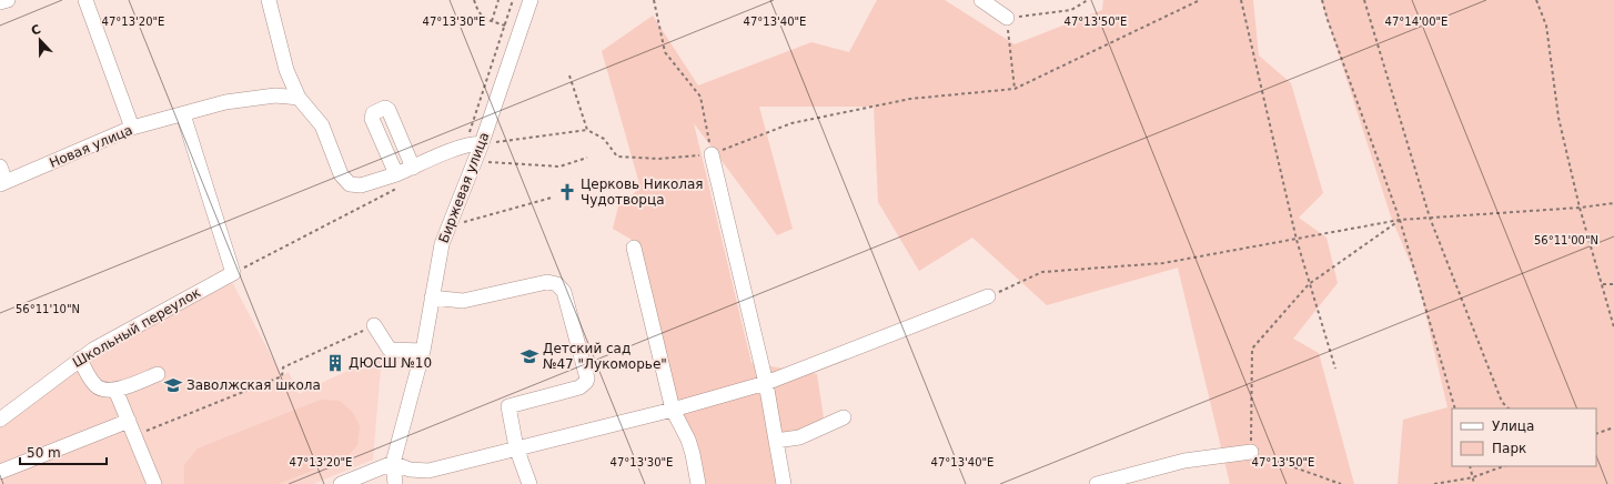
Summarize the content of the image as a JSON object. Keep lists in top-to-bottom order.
{
  "streets": {
    "street": ["Новая улица", "Биржевая улица", "Школьный переулок"]
  },
  "crossings": [
    ["Новая улица", "Школьный переулок"]
  ],
  "places": {
    "church": ["Церковь Николая Чудотворца"],
    "school or university": ["Детский сад №47 \"Лукоморье\"", "Заволжская школа"],
    "building": ["ДЮСШ №10"]
  },
  "legend": ["Улица", "Парк"],
  "scale_bar": "50 m",
  "north": "top",
  "coordinates": [
    "47°13'20\"E",
    "47°13'30\"E",
    "47°13'40\"E",
    "47°13'50\"E",
    "47°14'00\"E",
    "56°11'00\"N",
    "56°11'10\"N"
  ]
}
